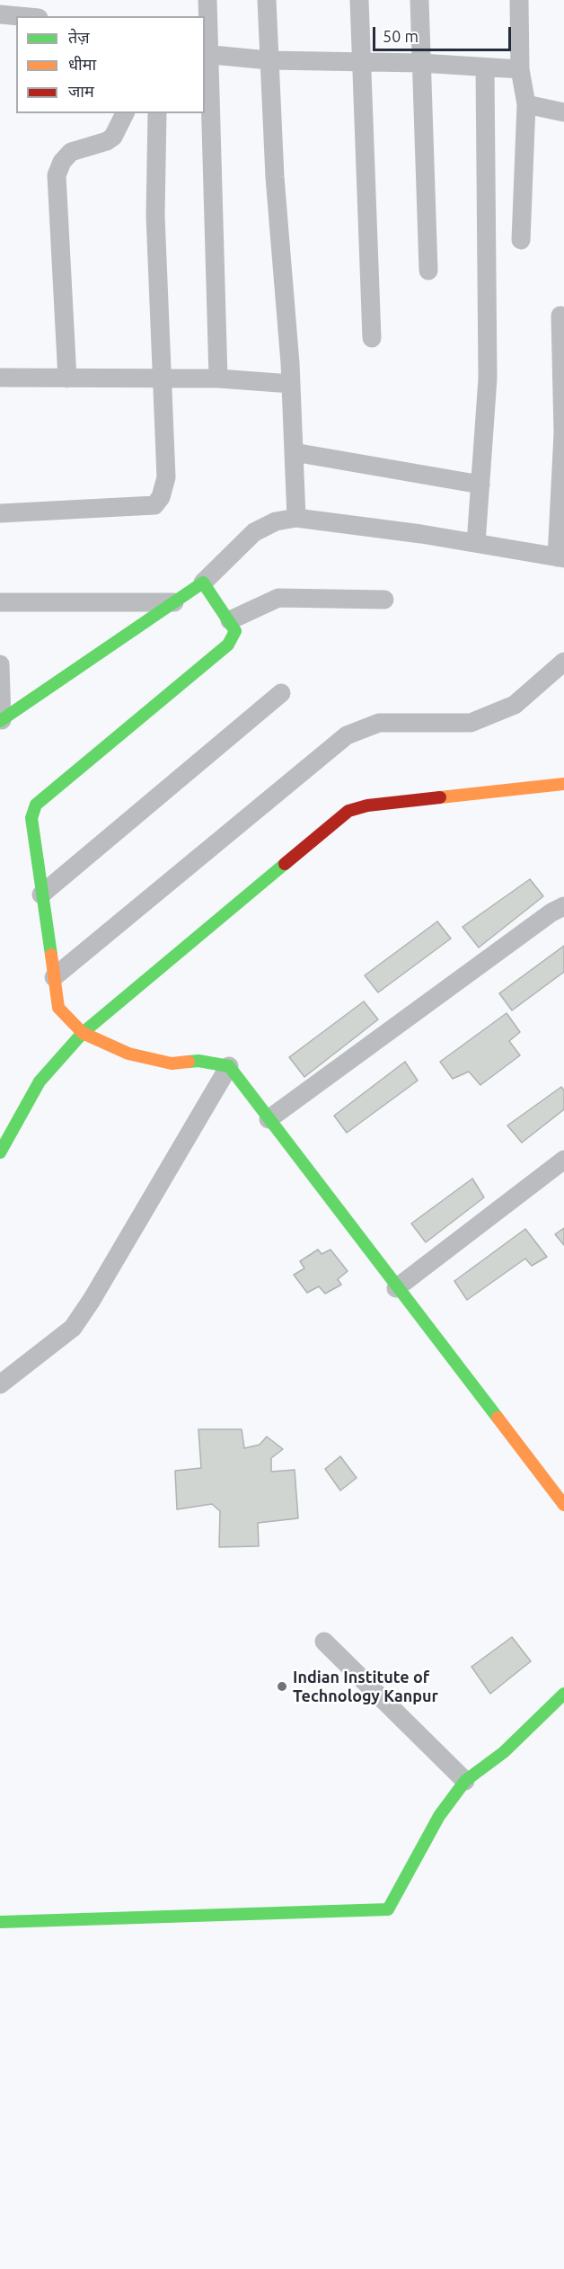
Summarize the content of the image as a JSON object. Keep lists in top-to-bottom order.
{
  "places": ["Indian Institute of Technology Kanpur"],
  "legend": ["तेज़", "धीमा", "जाम"],
  "scale_bar": "50 m"
}
